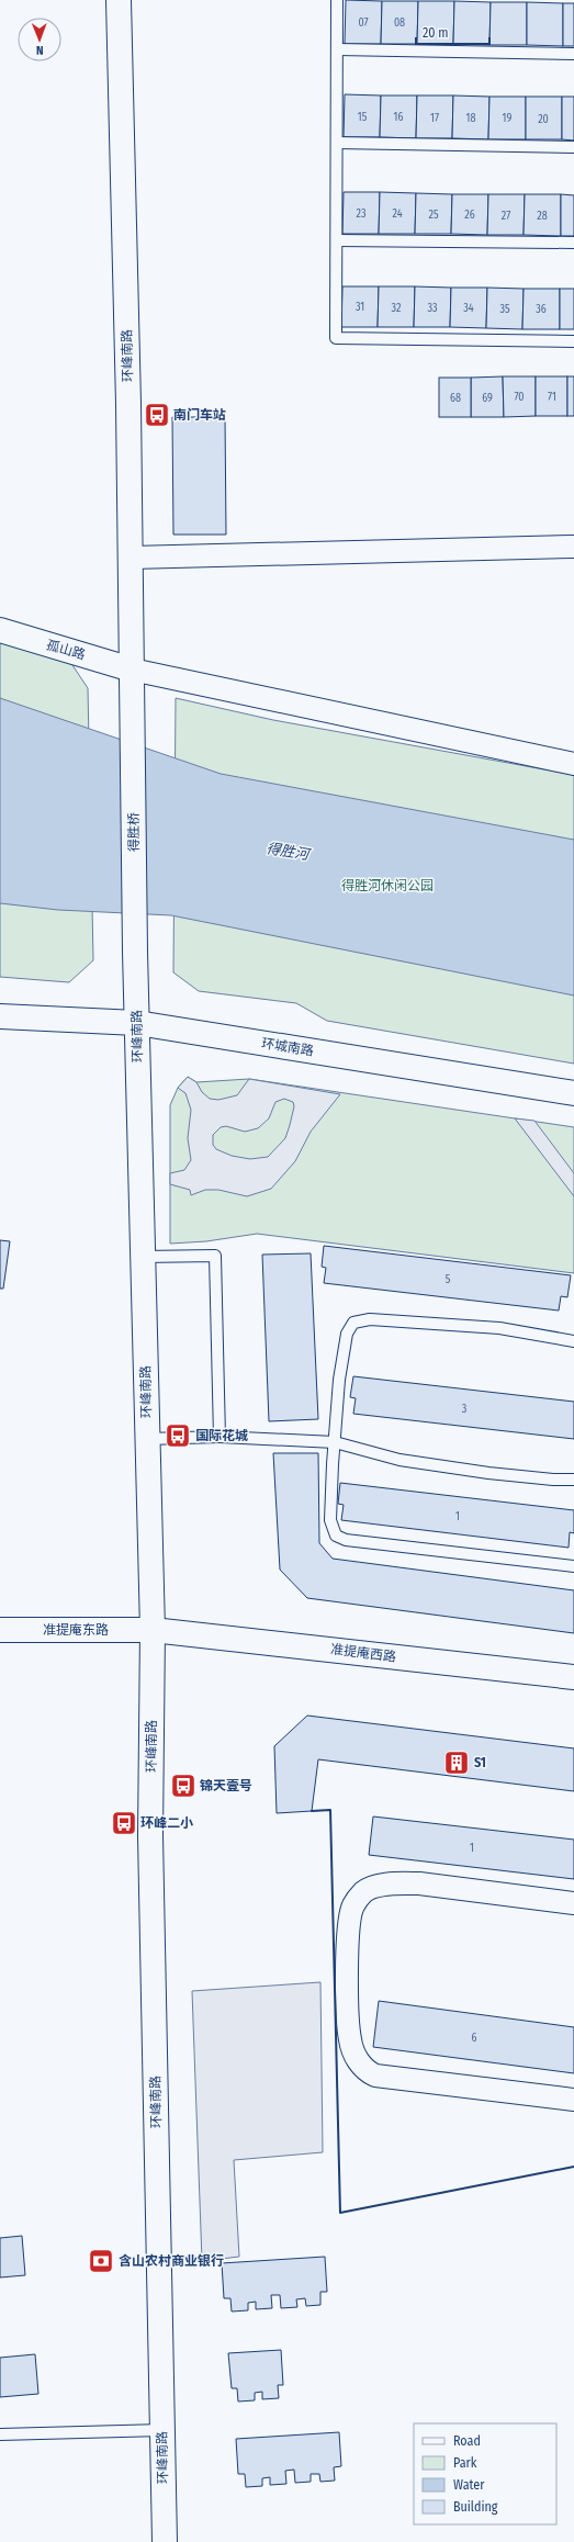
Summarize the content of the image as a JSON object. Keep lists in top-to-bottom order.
{
  "streets": {
    "main road": [
      "环峰南路",
      "孤山路",
      "得胜桥",
      "环城南路",
      "准提庵东路",
      "准提庵西路"
    ]
  },
  "crossings": [
    ["环峰南路", "孤山路"],
    ["环峰南路", "得胜桥"],
    ["环峰南路", "环城南路"],
    ["环峰南路", "准提庵东路"],
    ["环峰南路", "准提庵西路"],
    ["准提庵东路", "准提庵西路"]
  ],
  "water": ["得胜河"],
  "parks": ["得胜河休闲公园"],
  "places": {
    "bus stop": [
      "南门车站",
      "国际花城",
      "锦天壹号",
      "环峰二小"
    ],
    "building": ["S1"],
    "bank": ["含山农村商业银行"]
  },
  "house_numbers": [
    "07",
    "08",
    "15",
    "16",
    "17",
    "18",
    "19",
    "20",
    "23",
    "24",
    "25",
    "26",
    "27",
    "28",
    "31",
    "32",
    "33",
    "34",
    "35",
    "36",
    "70",
    "71",
    "68",
    "69",
    "5",
    "3",
    "1",
    "1",
    "6"
  ],
  "legend": [
    "Road",
    "Park",
    "Water",
    "Building"
  ],
  "scale_bar": "20 m",
  "north": "bottom"
}
